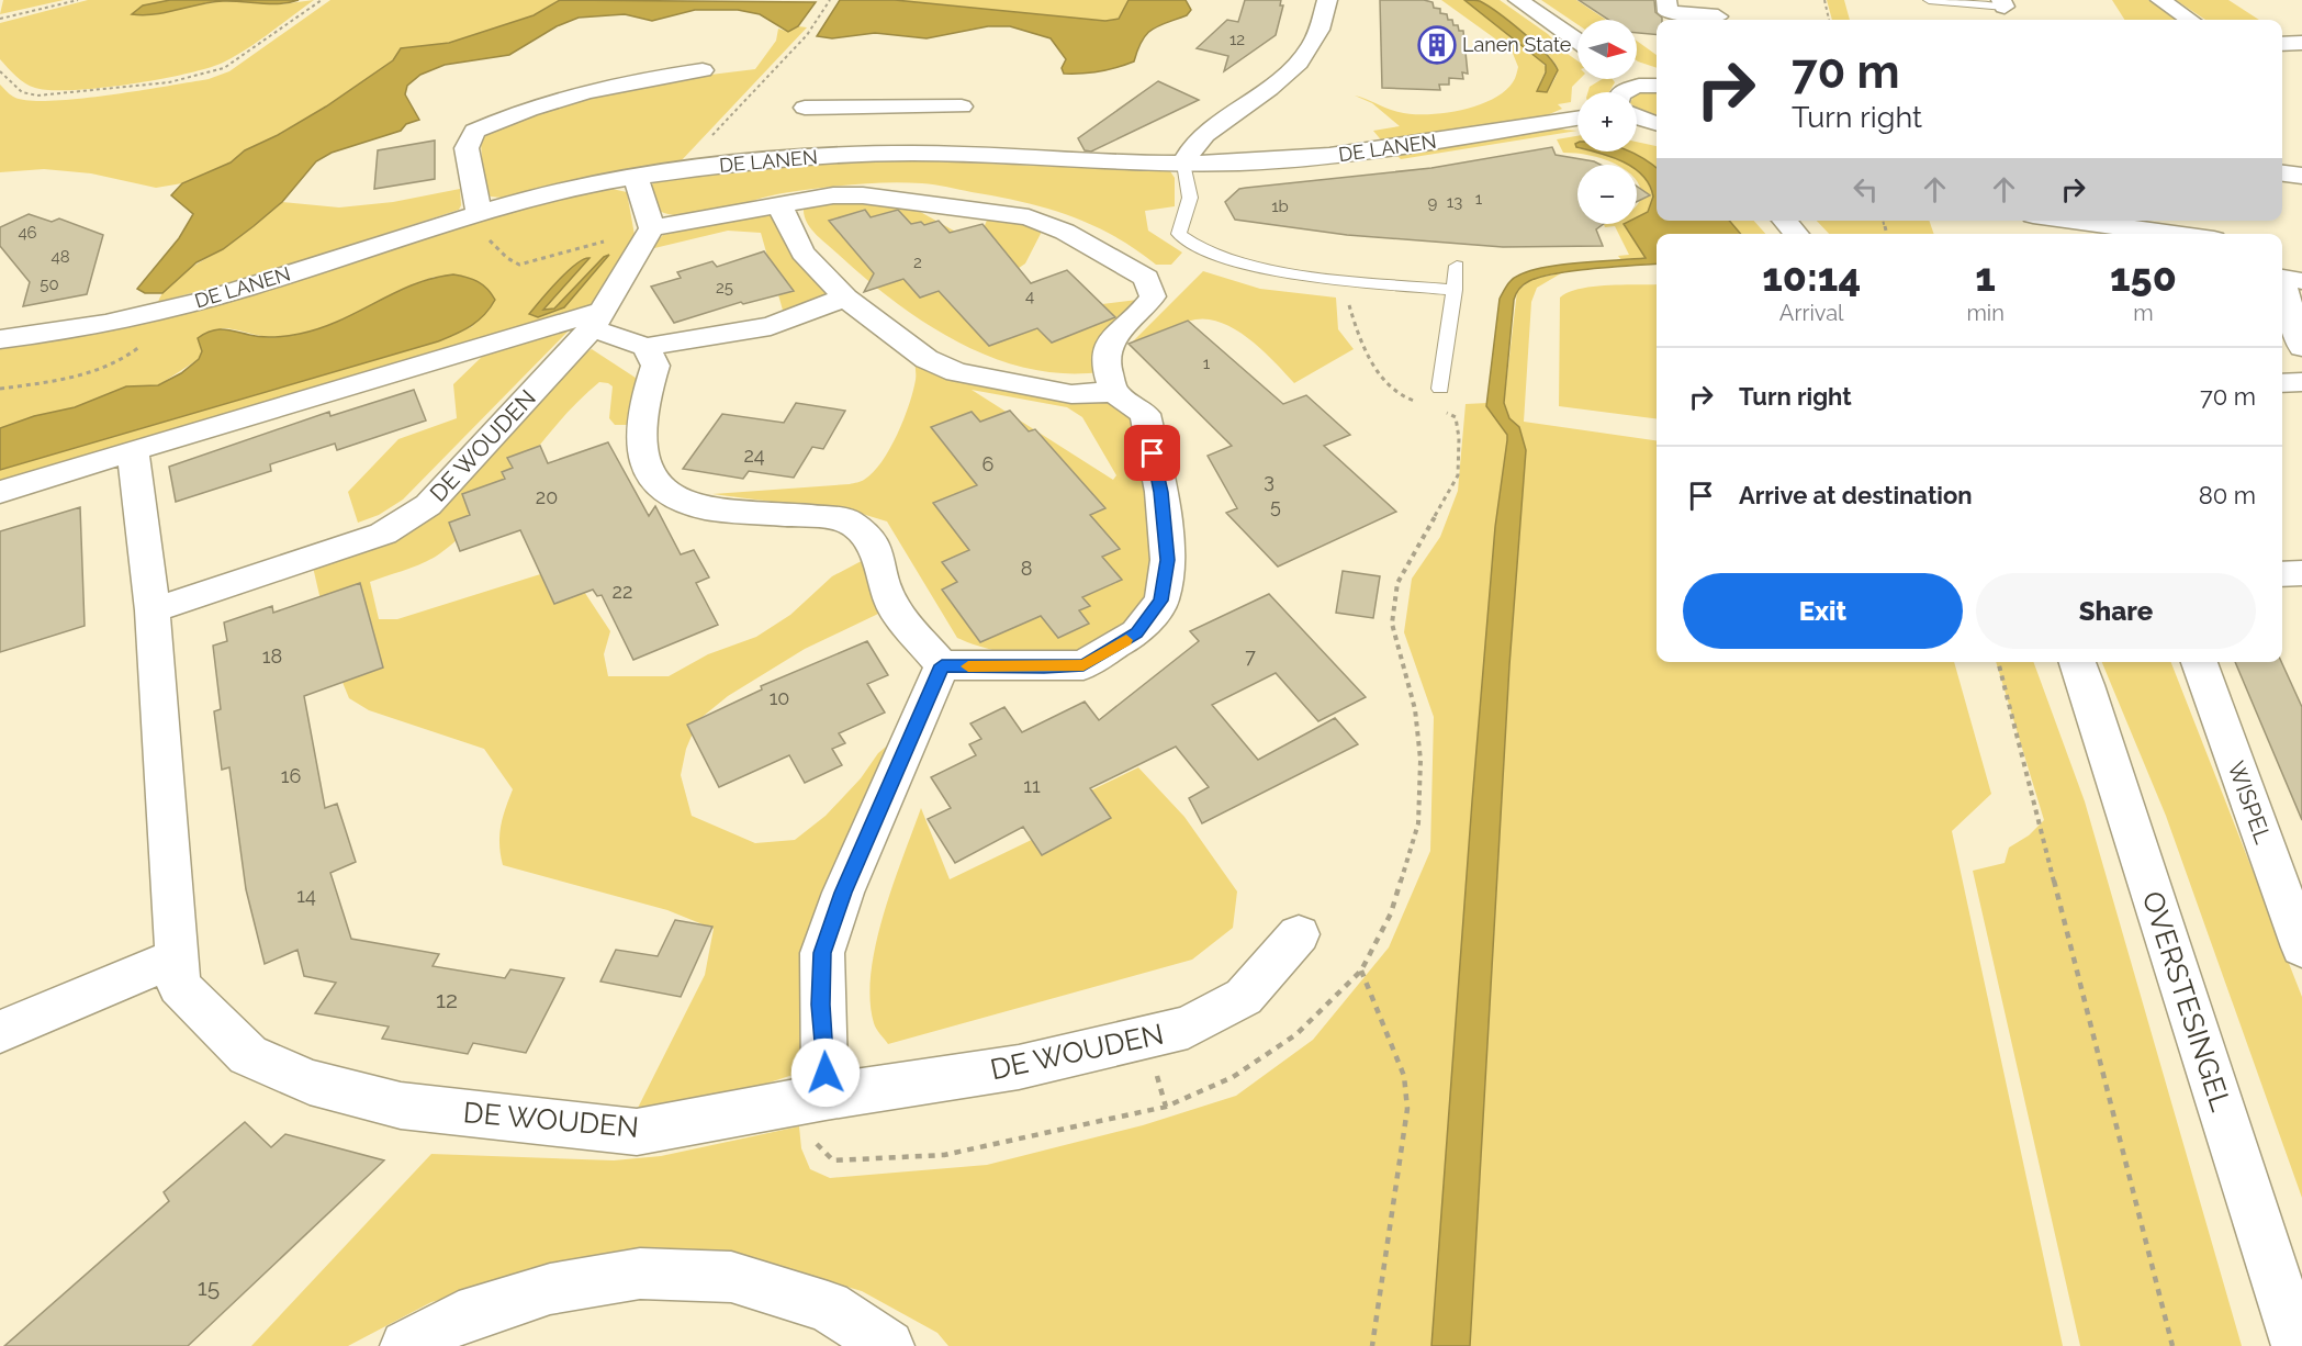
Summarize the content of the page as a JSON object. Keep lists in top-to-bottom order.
{
  "streets": {
    "street": [
      "DE LANEN",
      "DE WOUDEN",
      "WISPEL",
      "OVERSTESINGEL"
    ]
  },
  "places": {
    "building": ["Lanen State"]
  },
  "house_numbers": [
    "12",
    "1",
    "13",
    "9",
    "1b",
    "46",
    "48",
    "2",
    "50",
    "25",
    "4",
    "1",
    "24",
    "6",
    "3",
    "20",
    "5",
    "8",
    "22",
    "18",
    "7",
    "10",
    "16",
    "11",
    "14",
    "12",
    "15"
  ],
  "north": "right",
  "page": {
    "map_buttons": ["+", "−"],
    "turn": ["70 m", "Turn right"],
    "eta": [
      "10:14",
      "Arrival",
      "1",
      "min",
      "150",
      "m"
    ],
    "list": [
      {
        "name": "Turn right",
        "value": "70 m"
      },
      {
        "name": "Arrive at destination",
        "value": "80 m"
      }
    ],
    "buttons": ["Exit", "Share"]
  }
}
